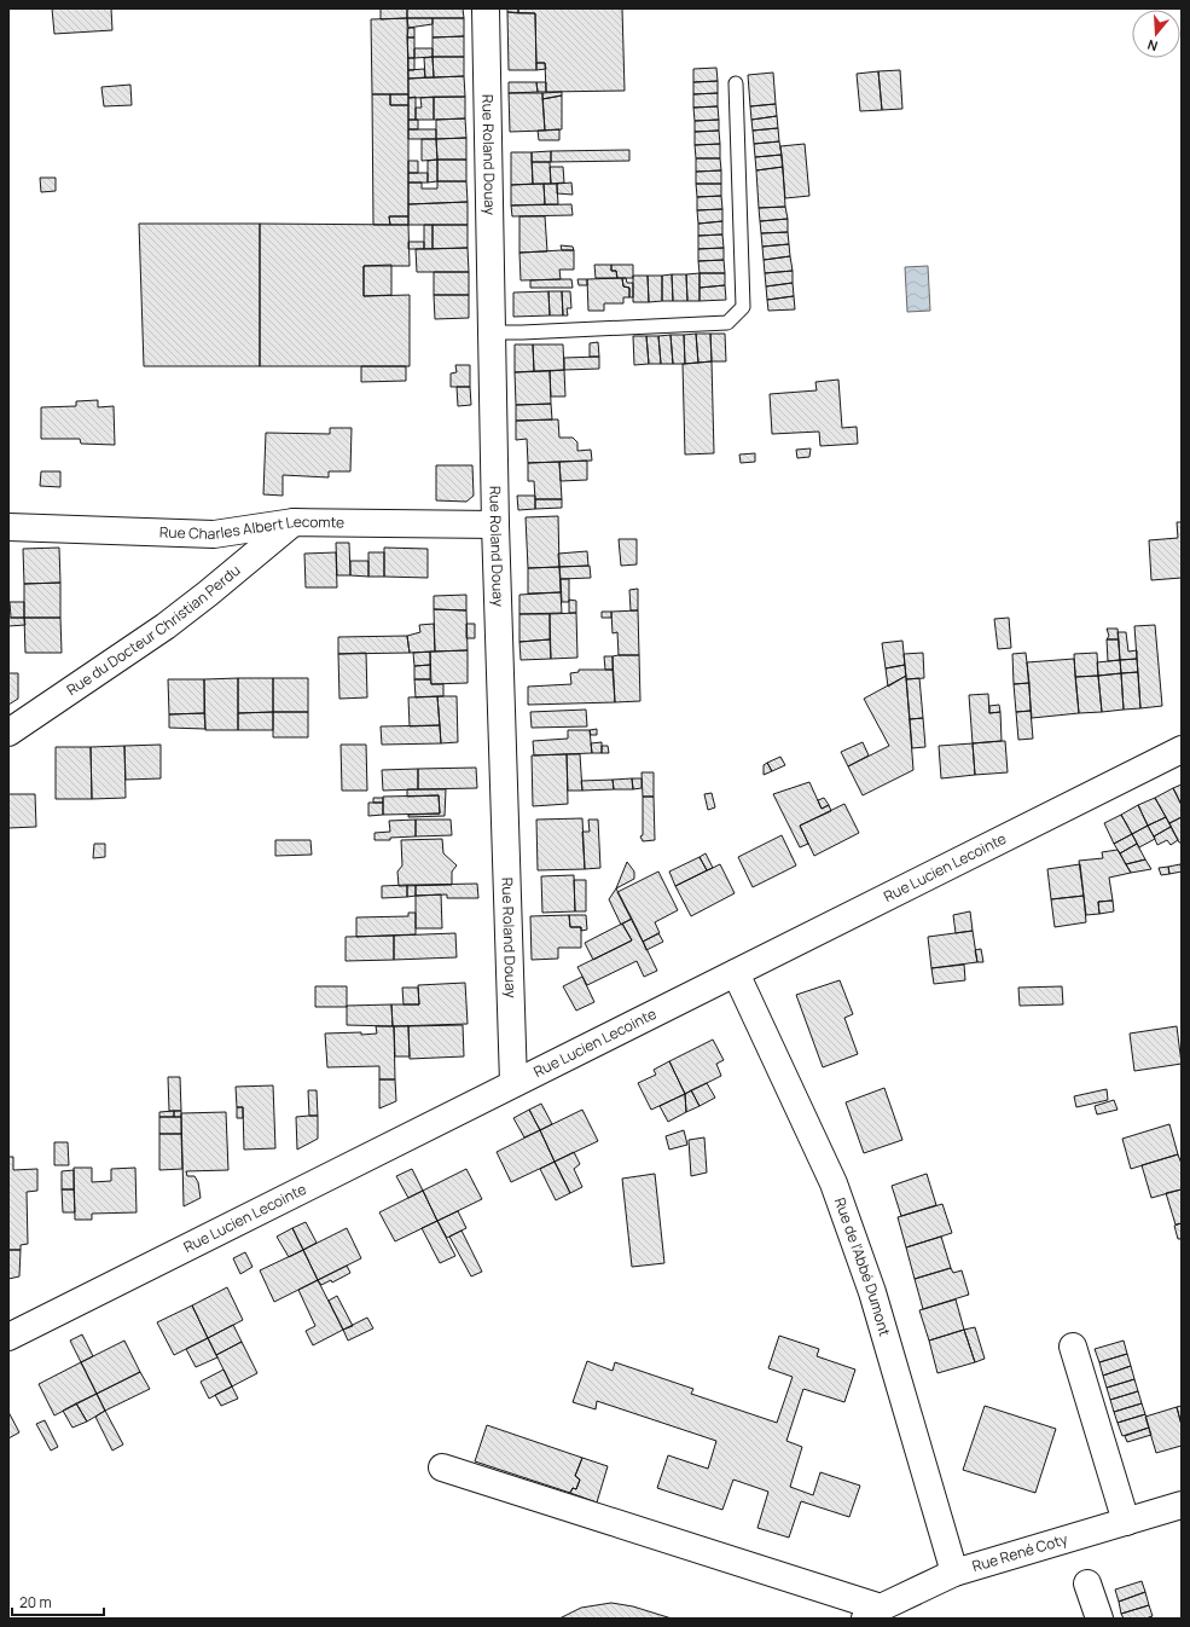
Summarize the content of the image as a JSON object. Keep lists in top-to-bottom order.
{
  "streets": {
    "street": [
      "Rue Roland Douay",
      "Rue Charles Albert Lecomte",
      "Rue du Docteur Christian Perdu",
      "Rue Lucien Lecointe",
      "Rue de l'Abbé Dumont",
      "Rue René Coty"
    ]
  },
  "crossings": [
    ["Rue Roland Douay", "Rue Charles Albert Lecomte"],
    ["Rue Roland Douay", "Rue Lucien Lecointe"],
    ["Rue Charles Albert Lecomte", "Rue du Docteur Christian Perdu"],
    ["Rue Lucien Lecointe", "Rue de l'Abbé Dumont"],
    ["Rue de l'Abbé Dumont", "Rue René Coty"]
  ],
  "scale_bar": "20 m",
  "north": "bottom"
}
